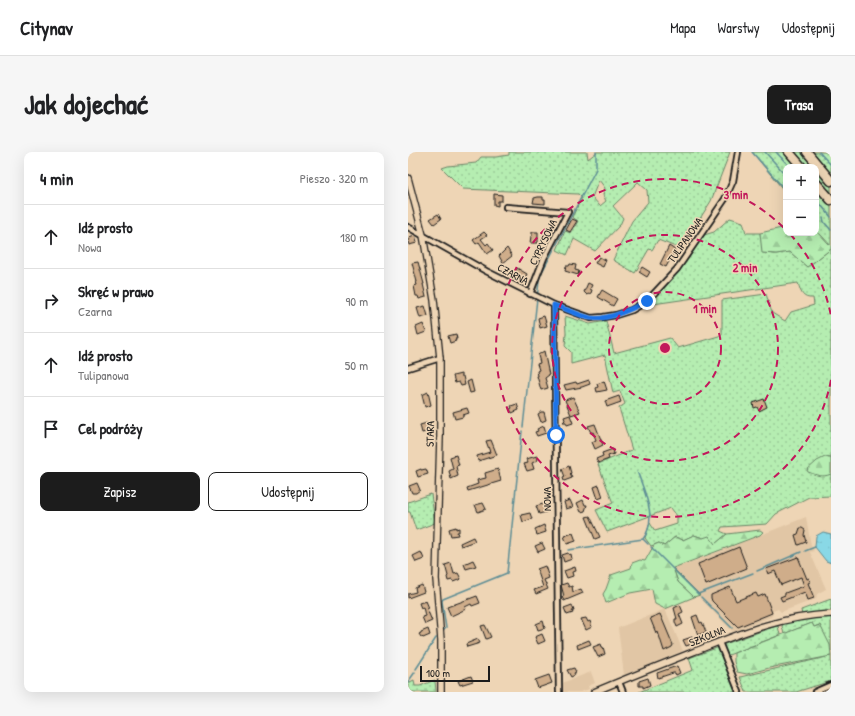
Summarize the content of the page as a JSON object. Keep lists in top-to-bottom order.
{
  "streets": {
    "street": [
      "TULIPANOWA",
      "CYPRYSOWA",
      "CZARNA",
      "STARA",
      "NOWA",
      "SZKOLNA"
    ]
  },
  "crossings": [
    ["TULIPANOWA", "CZARNA"],
    ["CYPRYSOWA", "CZARNA"],
    ["CZARNA", "STARA"],
    ["CZARNA", "NOWA"]
  ],
  "scale_bar": "100 m",
  "page": {
    "header": "Citynav",
    "nav": ["Mapa", "Warstwy", "Udostępnij"],
    "title": "Jak dojechać",
    "buttons": [
      "Trasa",
      ["Zapisz", "Udostępnij"]
    ],
    "heading": ["4 min", "Pieszo · 320 m"],
    "map_buttons": ["+", "−"],
    "list": [
      ["Idź prosto", "Nowa", "180 m"],
      ["Skręć w prawo", "Czarna", "90 m"],
      ["Idź prosto", "Tulipanowa", "50 m"],
      "Cel podróży"
    ],
    "scale": "100 m"
  },
  "rings": ["3 min", "2 min", "1 min"]
}
